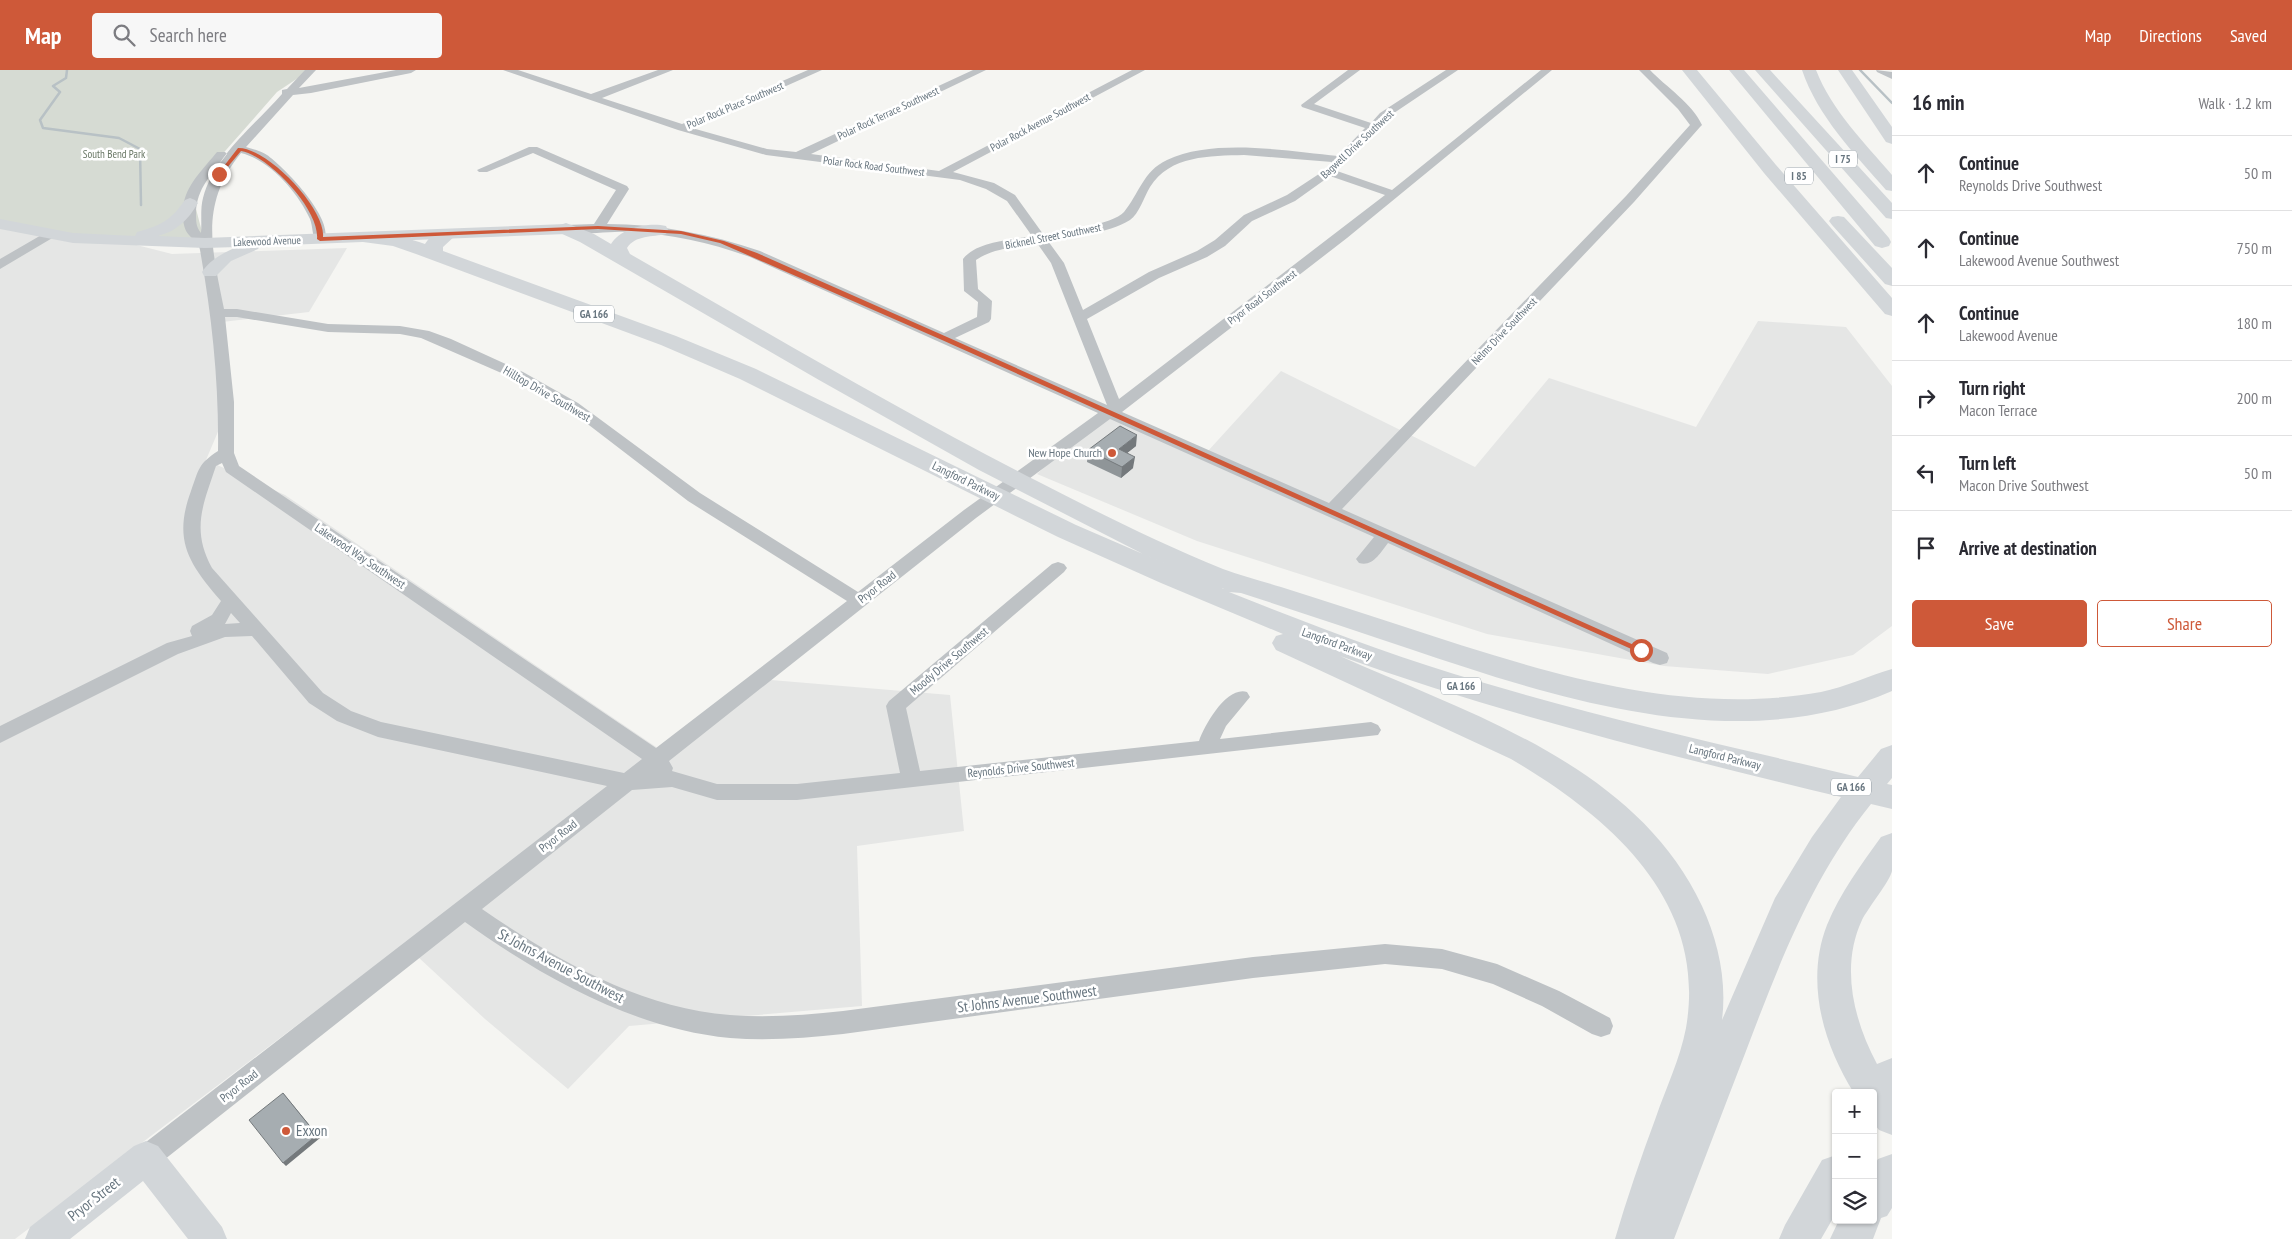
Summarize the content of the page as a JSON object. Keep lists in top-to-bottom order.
{
  "streets": {
    "highway": [
      "I 75",
      "I 85",
      "GA 166",
      "Langford Parkway"
    ],
    "main road": ["Lakewood Avenue", "Pryor Street"],
    "street": [
      "Polar Rock Place Southwest",
      "Polar Rock Terrace Southwest",
      "Polar Rock Avenue Southwest",
      "Bagwell Drive Southwest",
      "Polar Rock Road Southwest",
      "Bicknell Street Southwest",
      "Pryor Road Southwest",
      "Nelms Drive Southwest",
      "Hilltop Drive Southwest",
      "Lakewood Way Southwest",
      "Pryor Road",
      "Moody Drive Southwest",
      "Reynolds Drive Southwest",
      "St Johns Avenue Southwest"
    ]
  },
  "crossings": [
    ["Polar Rock Place Southwest", "Polar Rock Road Southwest"],
    ["Polar Rock Terrace Southwest", "Polar Rock Road Southwest"],
    ["Polar Rock Avenue Southwest", "Polar Rock Road Southwest"],
    ["Bagwell Drive Southwest", "Polar Rock Road Southwest"],
    ["Bagwell Drive Southwest", "Bicknell Street Southwest"],
    ["Polar Rock Road Southwest", "Bicknell Street Southwest"],
    ["Polar Rock Road Southwest", "Pryor Road Southwest"],
    ["Lakewood Avenue", "GA 166"],
    ["Lakewood Avenue", "Langford Parkway"],
    ["Pryor Road Southwest", "Pryor Road"],
    ["GA 166", "Langford Parkway"],
    ["Hilltop Drive Southwest", "Pryor Road"],
    ["Lakewood Way Southwest", "Pryor Road"],
    ["Lakewood Way Southwest", "Reynolds Drive Southwest"],
    ["Pryor Road", "St Johns Avenue Southwest"],
    ["Pryor Road", "Pryor Street"],
    ["Moody Drive Southwest", "Reynolds Drive Southwest"]
  ],
  "parks": ["South Bend Park"],
  "places": ["New Hope Church", "Exxon"],
  "page": {
    "header": "Map",
    "search": "Search here",
    "nav": ["Map", "Directions", "Saved"],
    "heading": ["16 min", "Walk · 1.2 km"],
    "list": [
      ["Continue", "Reynolds Drive Southwest", "50 m"],
      ["Continue", "Lakewood Avenue Southwest", "750 m"],
      ["Continue", "Lakewood Avenue", "180 m"],
      ["Turn right", "Macon Terrace", "200 m"],
      ["Turn left", "Macon Drive Southwest", "50 m"],
      "Arrive at destination"
    ],
    "buttons": ["Save", "Share"],
    "map_buttons": ["+", "−"]
  }
}
